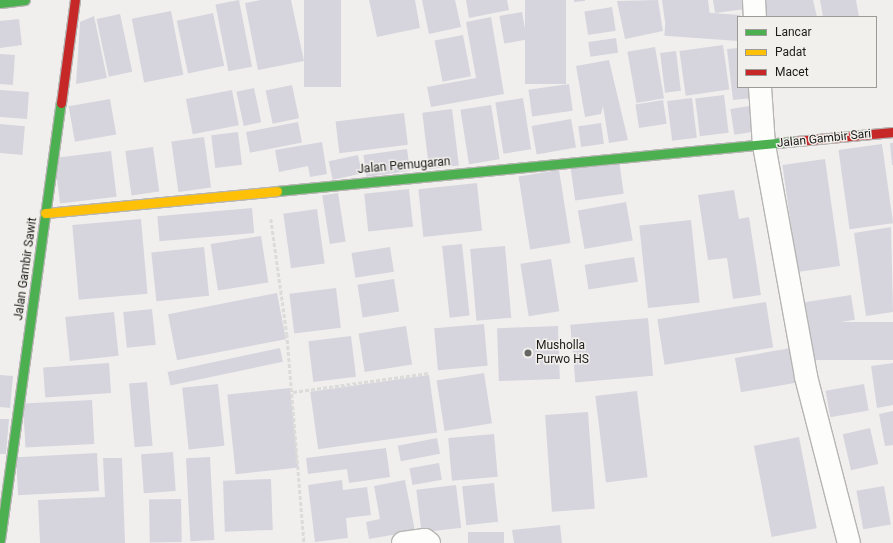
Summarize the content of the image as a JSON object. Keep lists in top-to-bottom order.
{
  "streets": {
    "street": ["Jalan Gambir Sari", "Jalan Pemugaran", "Jalan Gambir Sawit"]
  },
  "crossings": [
    ["Jalan Gambir Sari", "Jalan Pemugaran"],
    ["Jalan Pemugaran", "Jalan Gambir Sawit"]
  ],
  "places": ["Musholla Purwo HS"],
  "legend": ["Lancar", "Padat", "Macet"]
}
